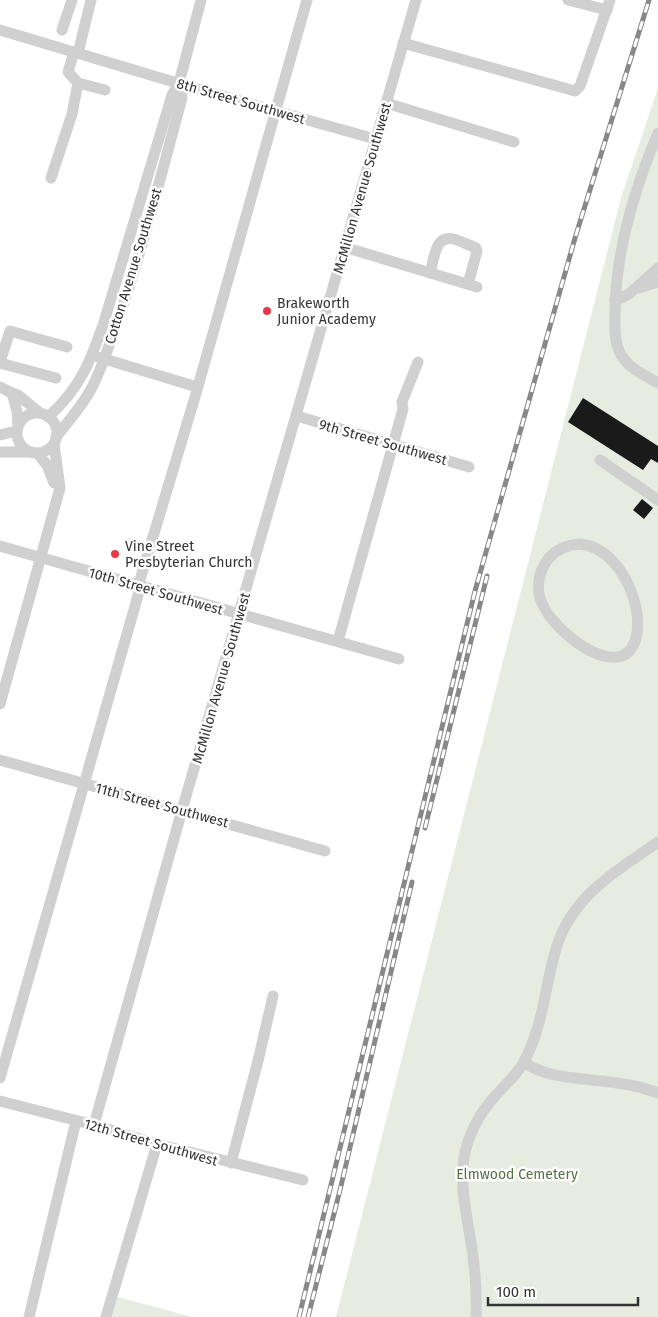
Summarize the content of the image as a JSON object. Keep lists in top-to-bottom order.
{
  "streets": {
    "street": [
      "8th Street Southwest",
      "McMillon Avenue Southwest",
      "Cotton Avenue Southwest",
      "9th Street Southwest",
      "10th Street Southwest",
      "11th Street Southwest",
      "12th Street Southwest"
    ]
  },
  "crossings": [
    ["8th Street Southwest", "McMillon Avenue Southwest"],
    ["8th Street Southwest", "Cotton Avenue Southwest"],
    ["McMillon Avenue Southwest", "9th Street Southwest"],
    ["McMillon Avenue Southwest", "10th Street Southwest"],
    ["McMillon Avenue Southwest", "11th Street Southwest"],
    ["McMillon Avenue Southwest", "12th Street Southwest"]
  ],
  "parks": ["Elmwood Cemetery"],
  "places": ["Brakeworth Junior Academy", "Vine Street Presbyterian Church"],
  "scale_bar": "100 m"
}
